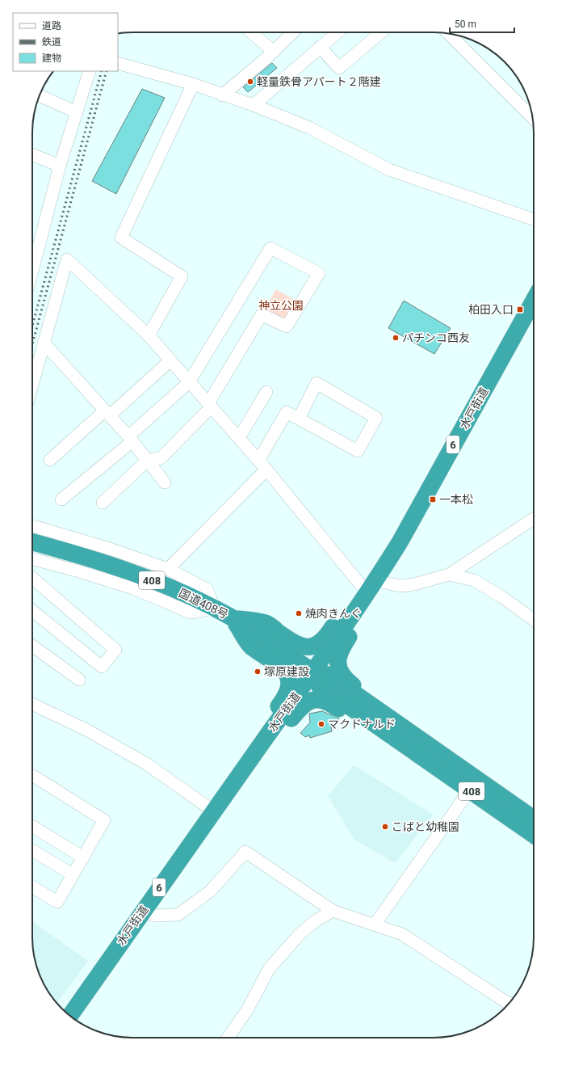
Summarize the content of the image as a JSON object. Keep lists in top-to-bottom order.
{
  "streets": {
    "highway": [
      "水戸街道",
      "6",
      "408",
      "国道408号"
    ]
  },
  "crossings": [
    ["水戸街道", "408"],
    ["水戸街道", "国道408号"],
    ["408", "国道408号"]
  ],
  "parks": ["神立公園"],
  "places": {
    "other": [
      "軽量鉄骨アパート２階建",
      "パチンコ西友",
      "焼肉きんぐ",
      "塚原建設",
      "マクドナルド",
      "こばと幼稚園"
    ],
    "transit": ["柏田入口", "一本松"]
  },
  "legend": ["道路", "鉄道", "建物"],
  "scale_bar": "50 m"
}
